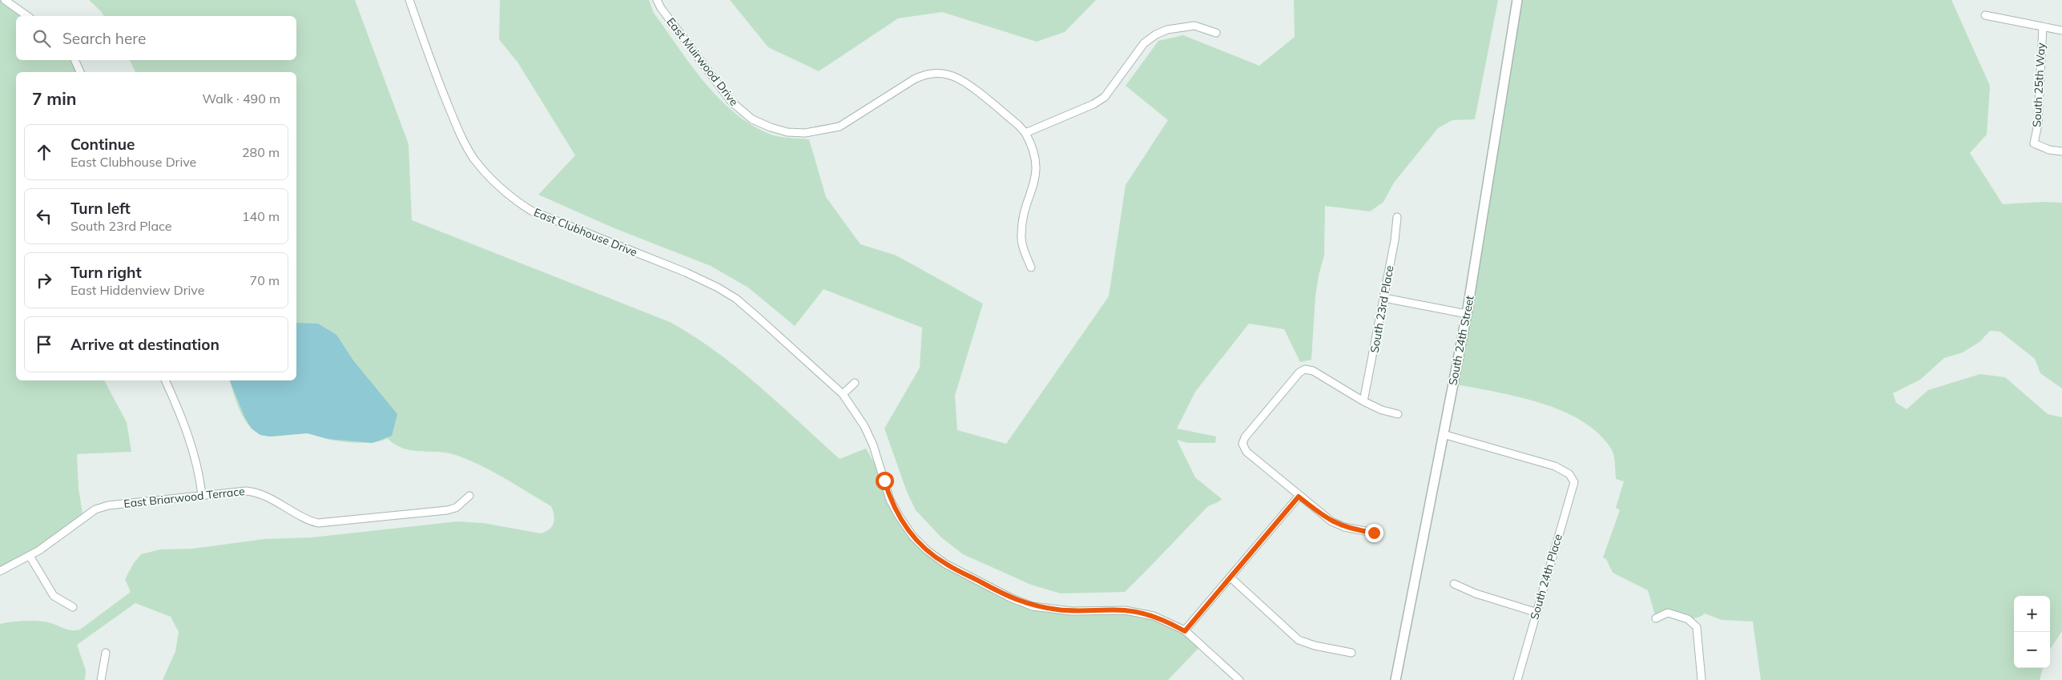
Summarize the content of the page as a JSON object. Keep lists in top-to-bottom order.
{
  "streets": {
    "street": [
      "East Muirwood Drive",
      "South 25th Way",
      "East Clubhouse Drive",
      "South 23rd Place",
      "South 24th Street",
      "East Briarwood Terrace",
      "South 24th Place"
    ]
  },
  "crossings": [
    ["South 24th Street", "South 24th Place"]
  ],
  "page": {
    "search": "Search here",
    "heading": ["7 min", "Walk · 490 m"],
    "list": [
      ["Continue", "East Clubhouse Drive", "280 m"],
      ["Turn left", "South 23rd Place", "140 m"],
      ["Turn right", "East Hiddenview Drive", "70 m"],
      "Arrive at destination"
    ],
    "map_buttons": ["+", "−"]
  }
}
